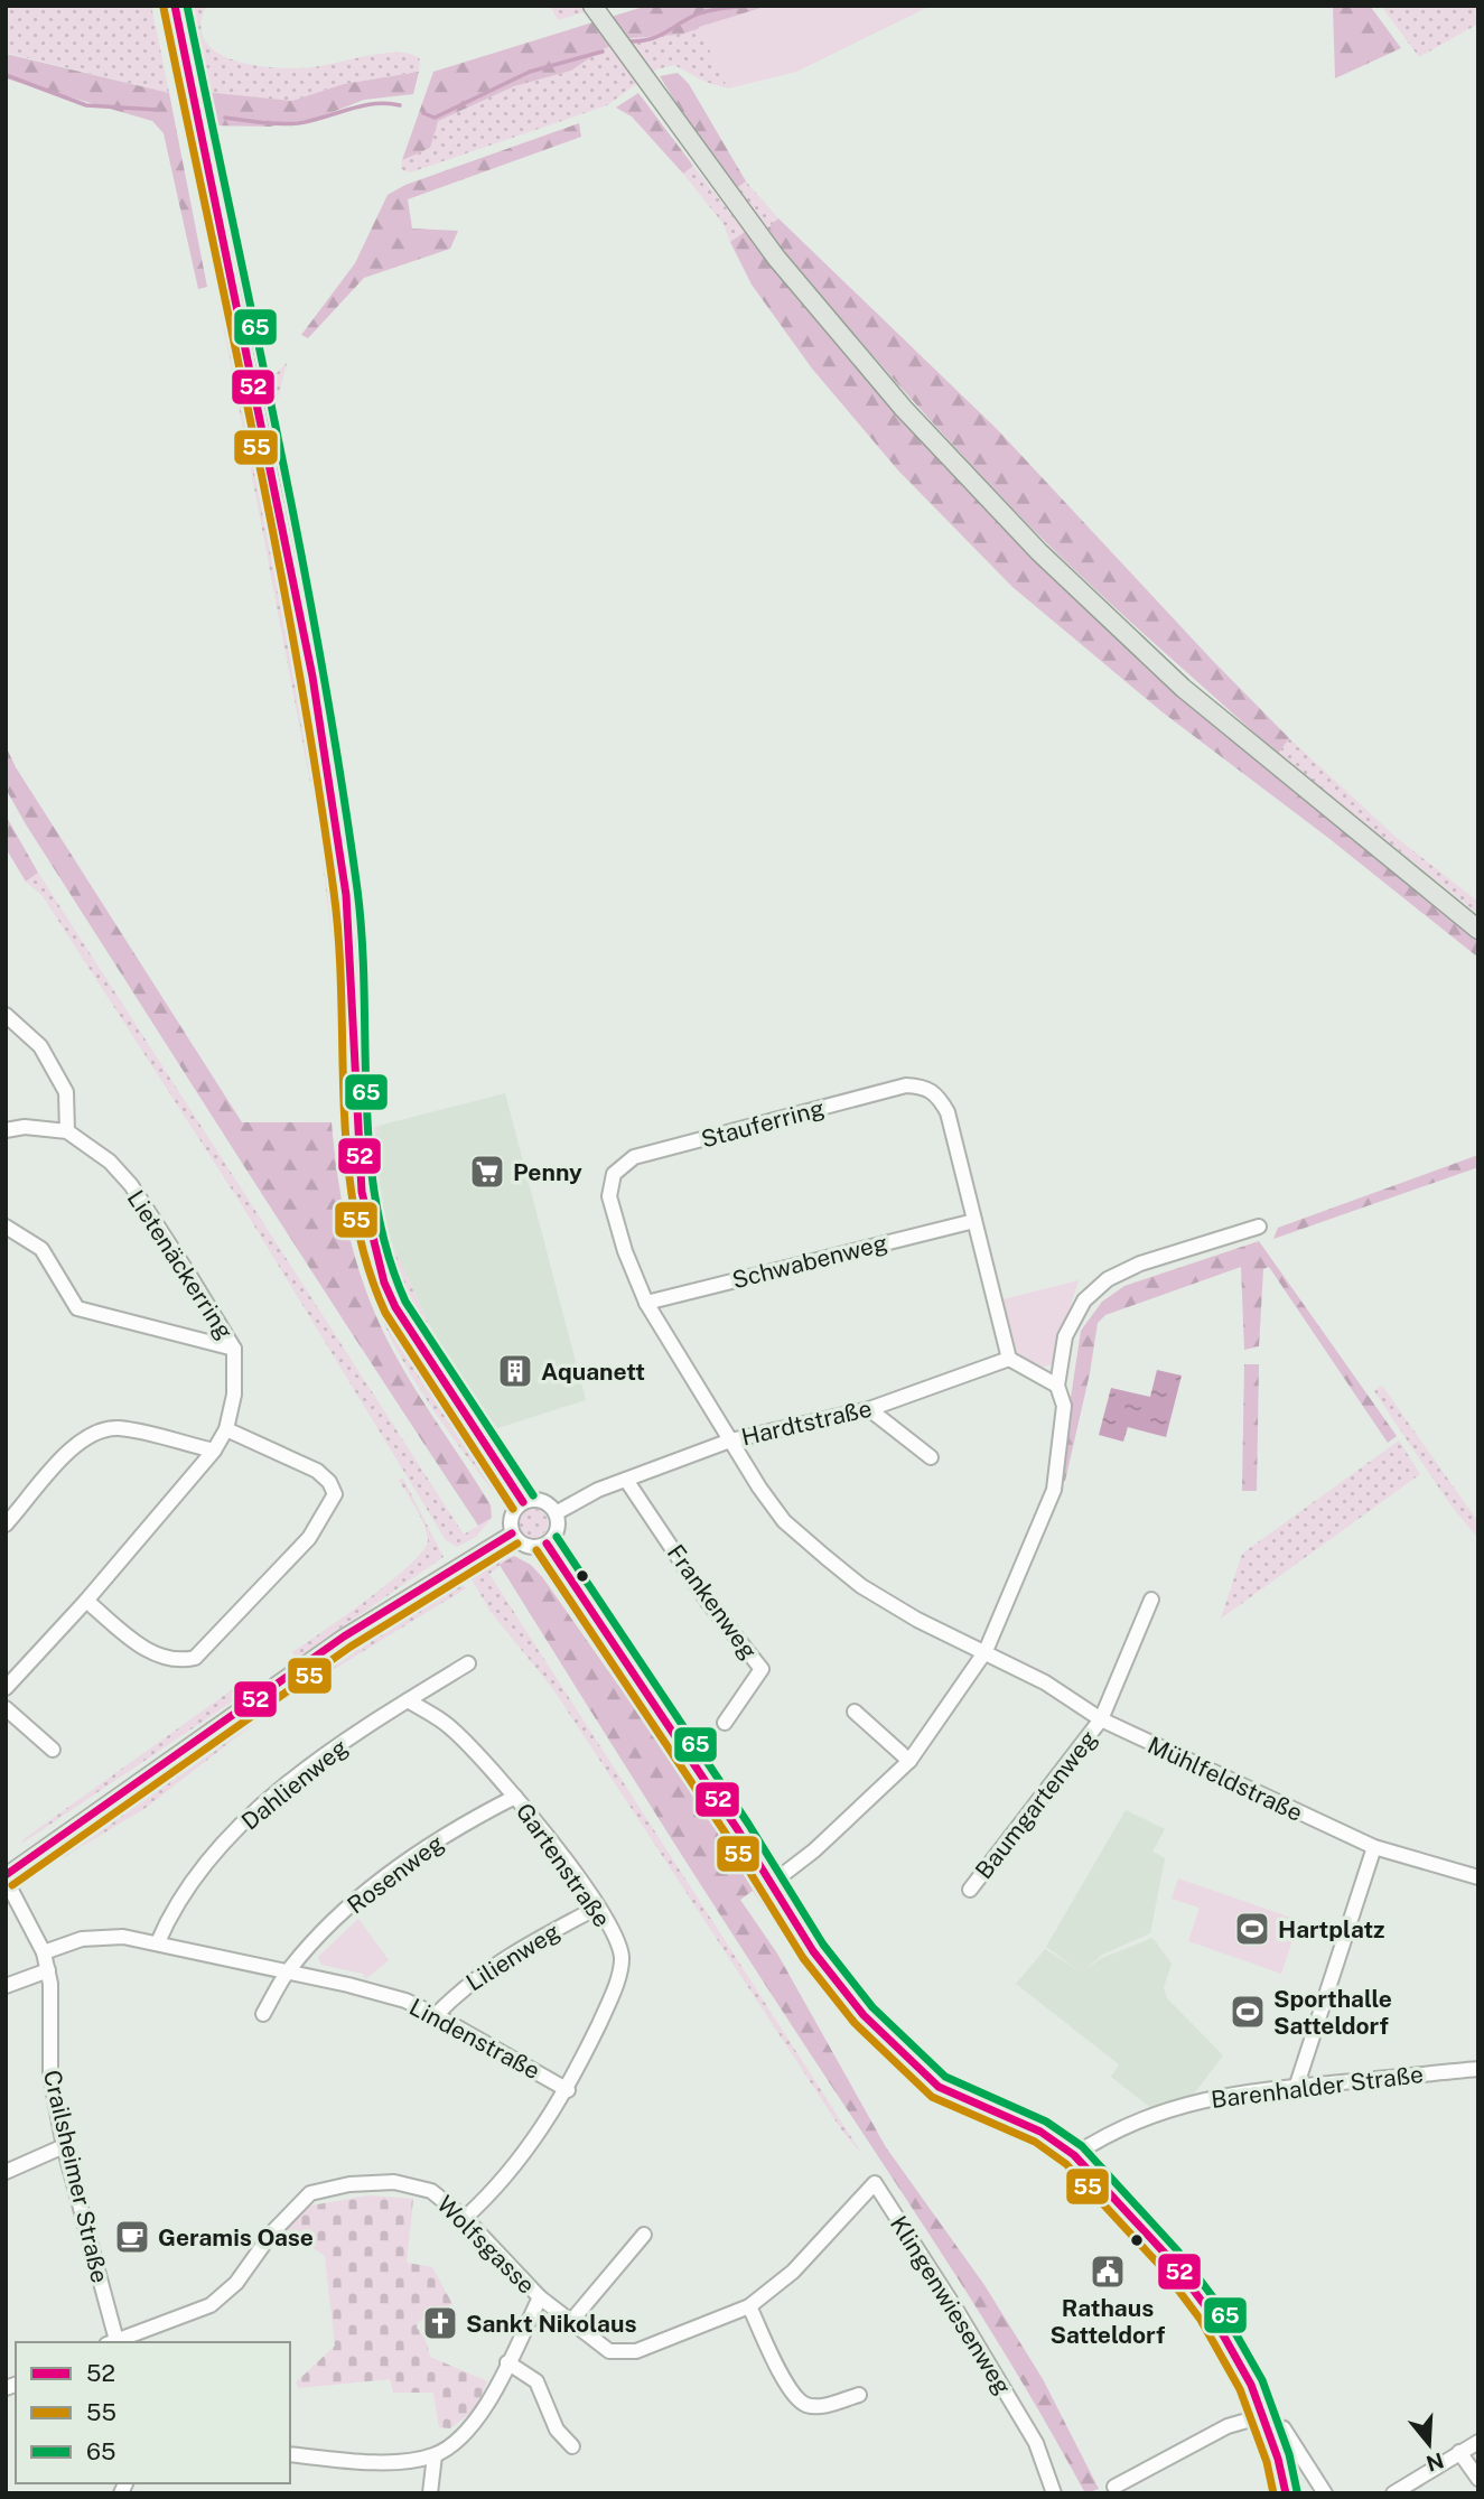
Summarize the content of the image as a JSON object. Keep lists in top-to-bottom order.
{
  "streets": {
    "street": [
      "Stauferring",
      "Schwabenweg",
      "Lietenäckerring",
      "Hardtstraße",
      "Frankenweg",
      "Mühlfeldstraße",
      "Dahlienweg",
      "Baumgartenweg",
      "Gartenstraße",
      "Rosenweg",
      "Lilienweg",
      "Lindenstraße",
      "Barenhalder Straße",
      "Crailsheimer Straße",
      "Wolfsgasse",
      "Klingenwiesenweg"
    ]
  },
  "crossings": [
    ["Stauferring", "Schwabenweg"],
    ["Stauferring", "Hardtstraße"],
    ["Stauferring", "Mühlfeldstraße"],
    ["Hardtstraße", "Frankenweg"],
    ["Mühlfeldstraße", "Baumgartenweg"],
    ["Dahlienweg", "Gartenstraße"],
    ["Dahlienweg", "Lindenstraße"],
    ["Gartenstraße", "Rosenweg"],
    ["Gartenstraße", "Lilienweg"],
    ["Gartenstraße", "Lindenstraße"],
    ["Gartenstraße", "Wolfsgasse"],
    ["Rosenweg", "Lindenstraße"],
    ["Lilienweg", "Lindenstraße"],
    ["Lindenstraße", "Crailsheimer Straße"],
    ["Wolfsgasse", "Klingenwiesenweg"]
  ],
  "places": {
    "supermarket": ["Penny"],
    "building": ["Aquanett"],
    "sports": ["Hartplatz", "Sporthalle Satteldorf"],
    "cafe": ["Geramis Oase"],
    "public building": ["Rathaus Satteldorf"],
    "church": ["Sankt Nikolaus"]
  },
  "lines": ["transit line 52", "transit line 65", "transit line 55"],
  "legend": ["52", "55", "65"],
  "north": "bottom"
}
